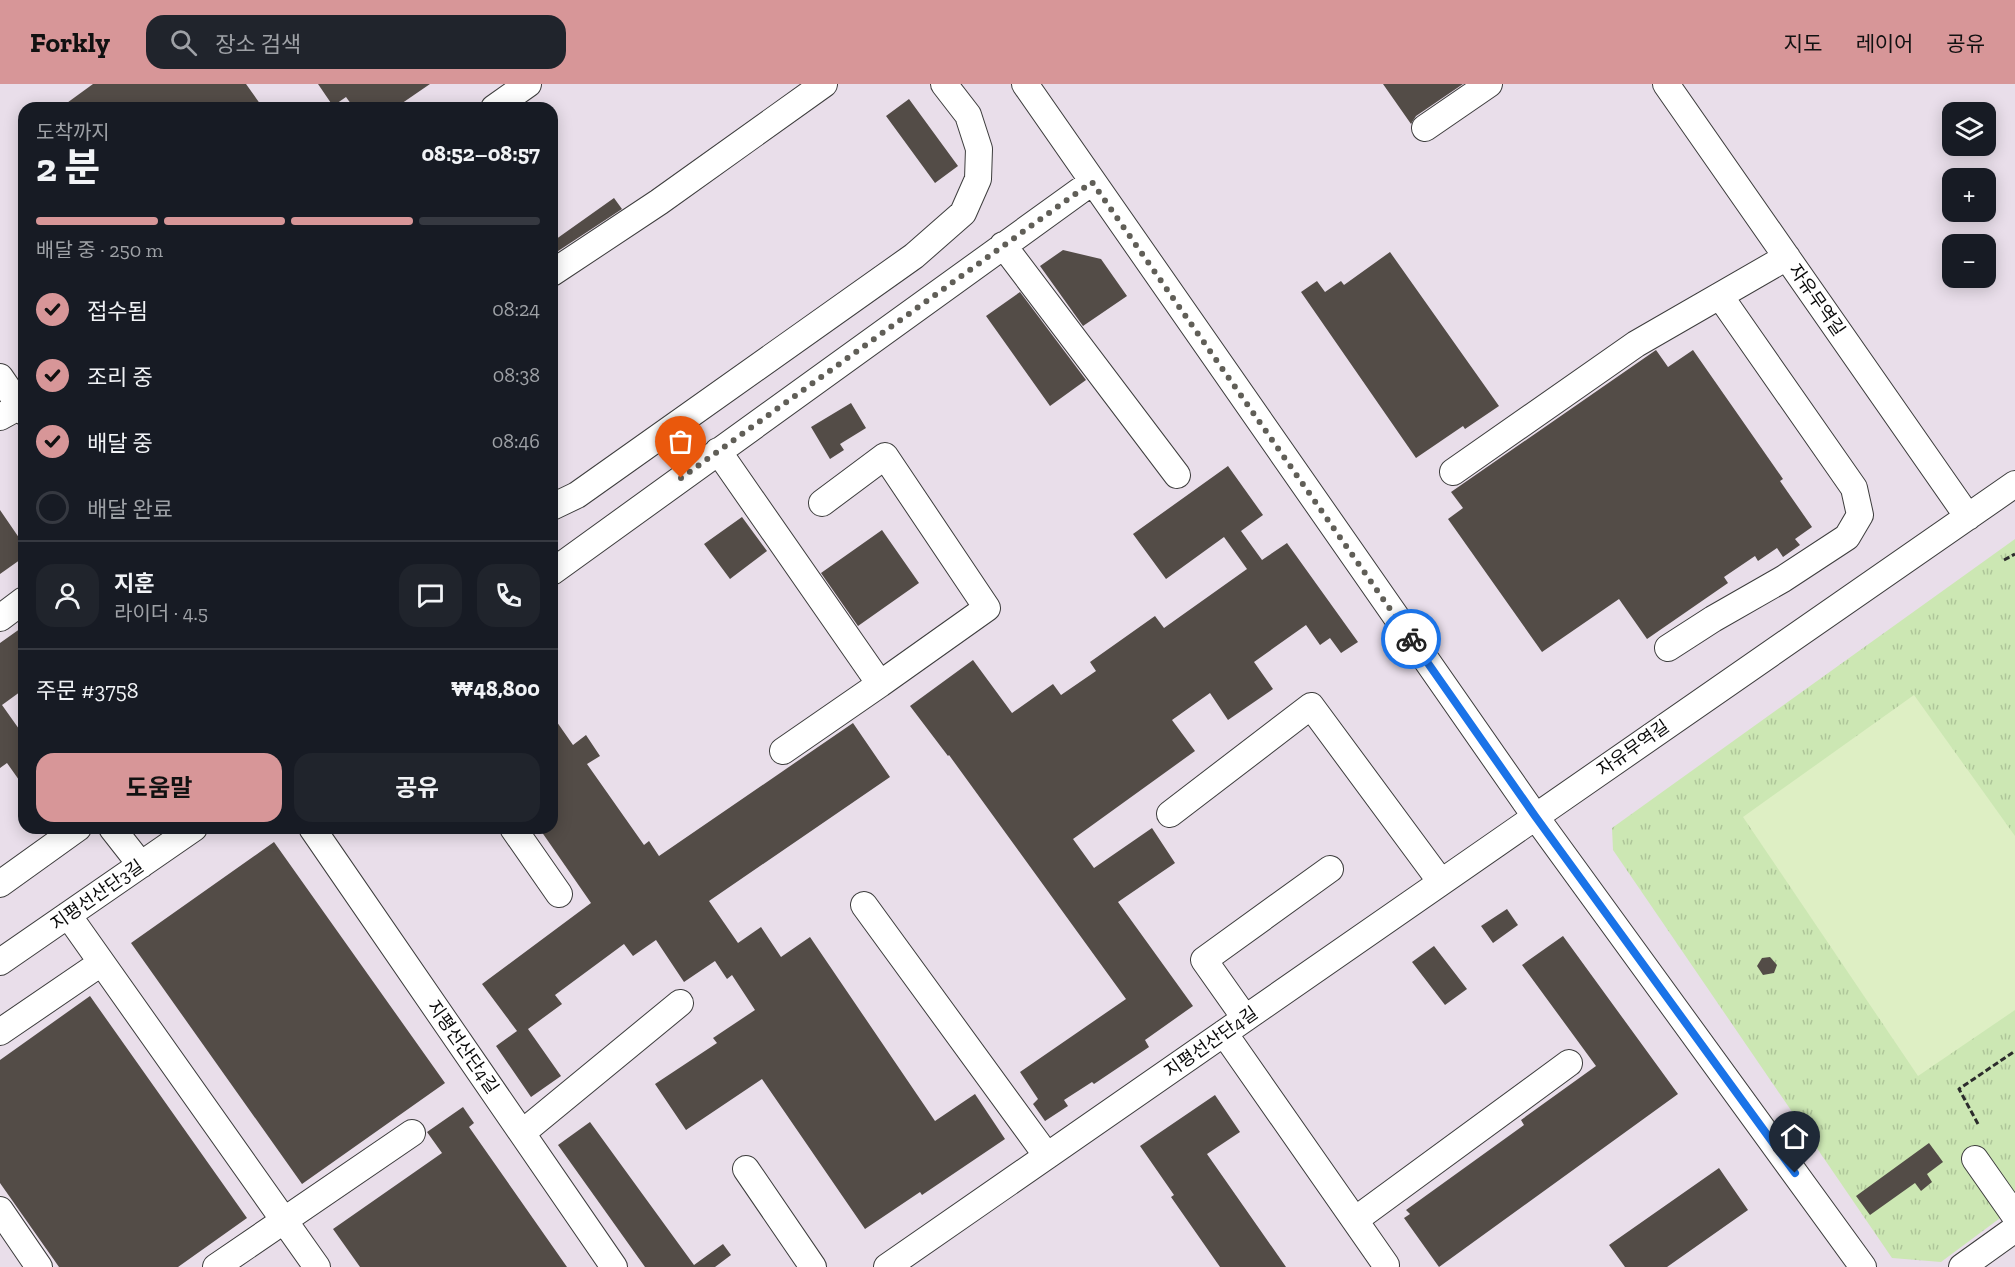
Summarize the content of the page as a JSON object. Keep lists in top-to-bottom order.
{
  "streets": {
    "street": ["자유무역길", "지평선산단3길", "지평선산단4길"]
  },
  "crossings": [
    ["자유무역길", "지평선산단4길"]
  ],
  "page": {
    "header": "Forkly",
    "search": "장소 검색",
    "nav": ["지도", "레이어", "공유"],
    "map_buttons": ["+", "−"],
    "heading": ["2 분", "도착까지", "08:52–08:57"],
    "panel": [
      "지훈",
      "라이더 · 4.5",
      "주문 #3758",
      "₩48,800"
    ],
    "bar": "배달 중 · 250 m",
    "list": [
      ["접수됨", "08:24"],
      ["조리 중", "08:38"],
      ["배달 중", "08:46"],
      "배달 완료"
    ],
    "buttons": ["도움말", "공유"]
  }
}
